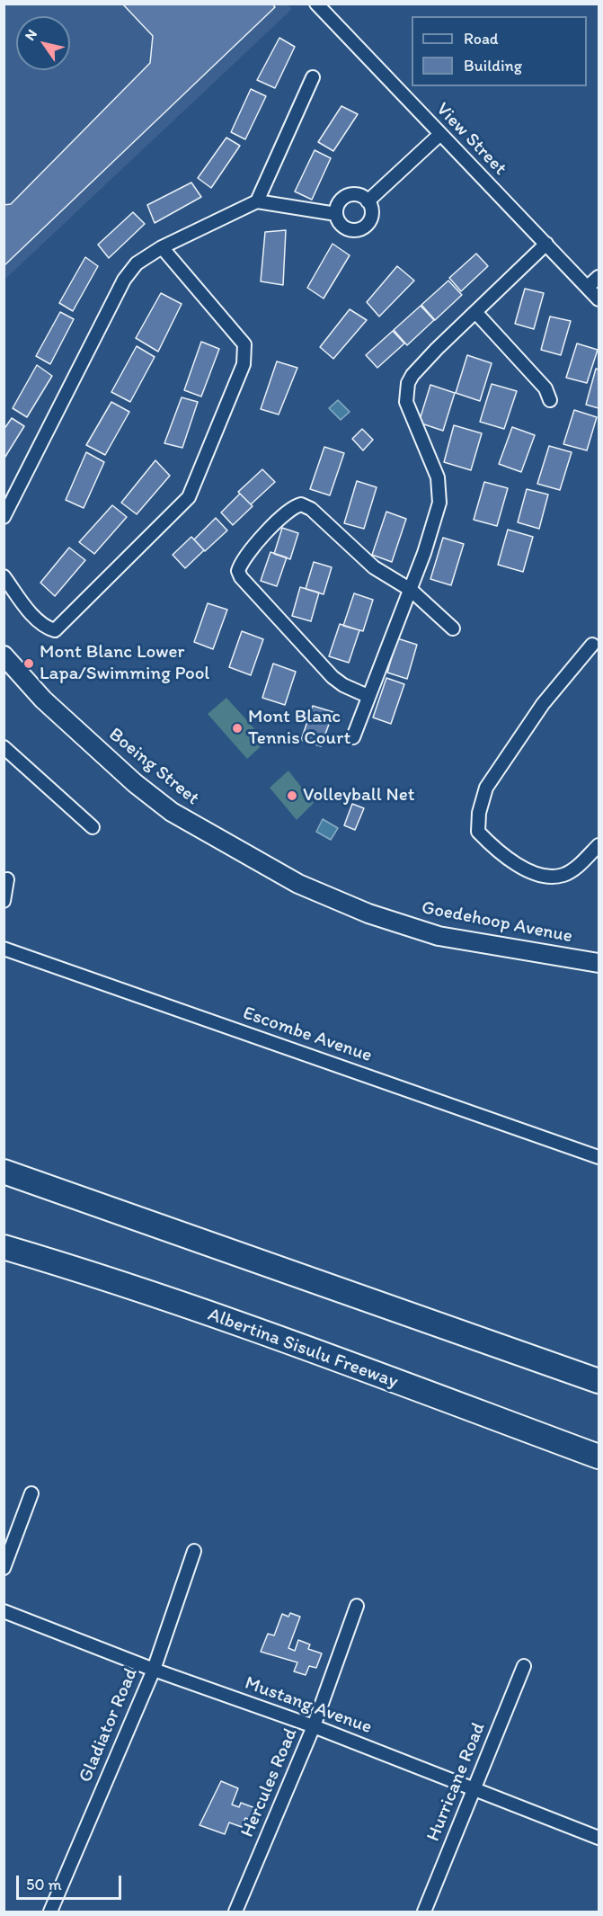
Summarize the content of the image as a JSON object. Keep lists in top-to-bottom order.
{
  "streets": {
    "highway": ["Albertina Sisulu Freeway"],
    "main road": ["Boeing Street", "Goedehoop Avenue"],
    "street": [
      "View Street",
      "Escombe Avenue",
      "Mustang Avenue",
      "Gladiator Road",
      "Hurricane Road",
      "Hercules Road"
    ]
  },
  "crossings": [
    ["Boeing Street", "Goedehoop Avenue"],
    ["Mustang Avenue", "Gladiator Road"],
    ["Mustang Avenue", "Hurricane Road"],
    ["Mustang Avenue", "Hercules Road"]
  ],
  "places": ["Mont Blanc Lower Lapa/Swimming Pool", "Mont Blanc Tennis Court", "Volleyball Net"],
  "legend": ["Road", "Building"],
  "scale_bar": "50 m",
  "north": "top left"
}
